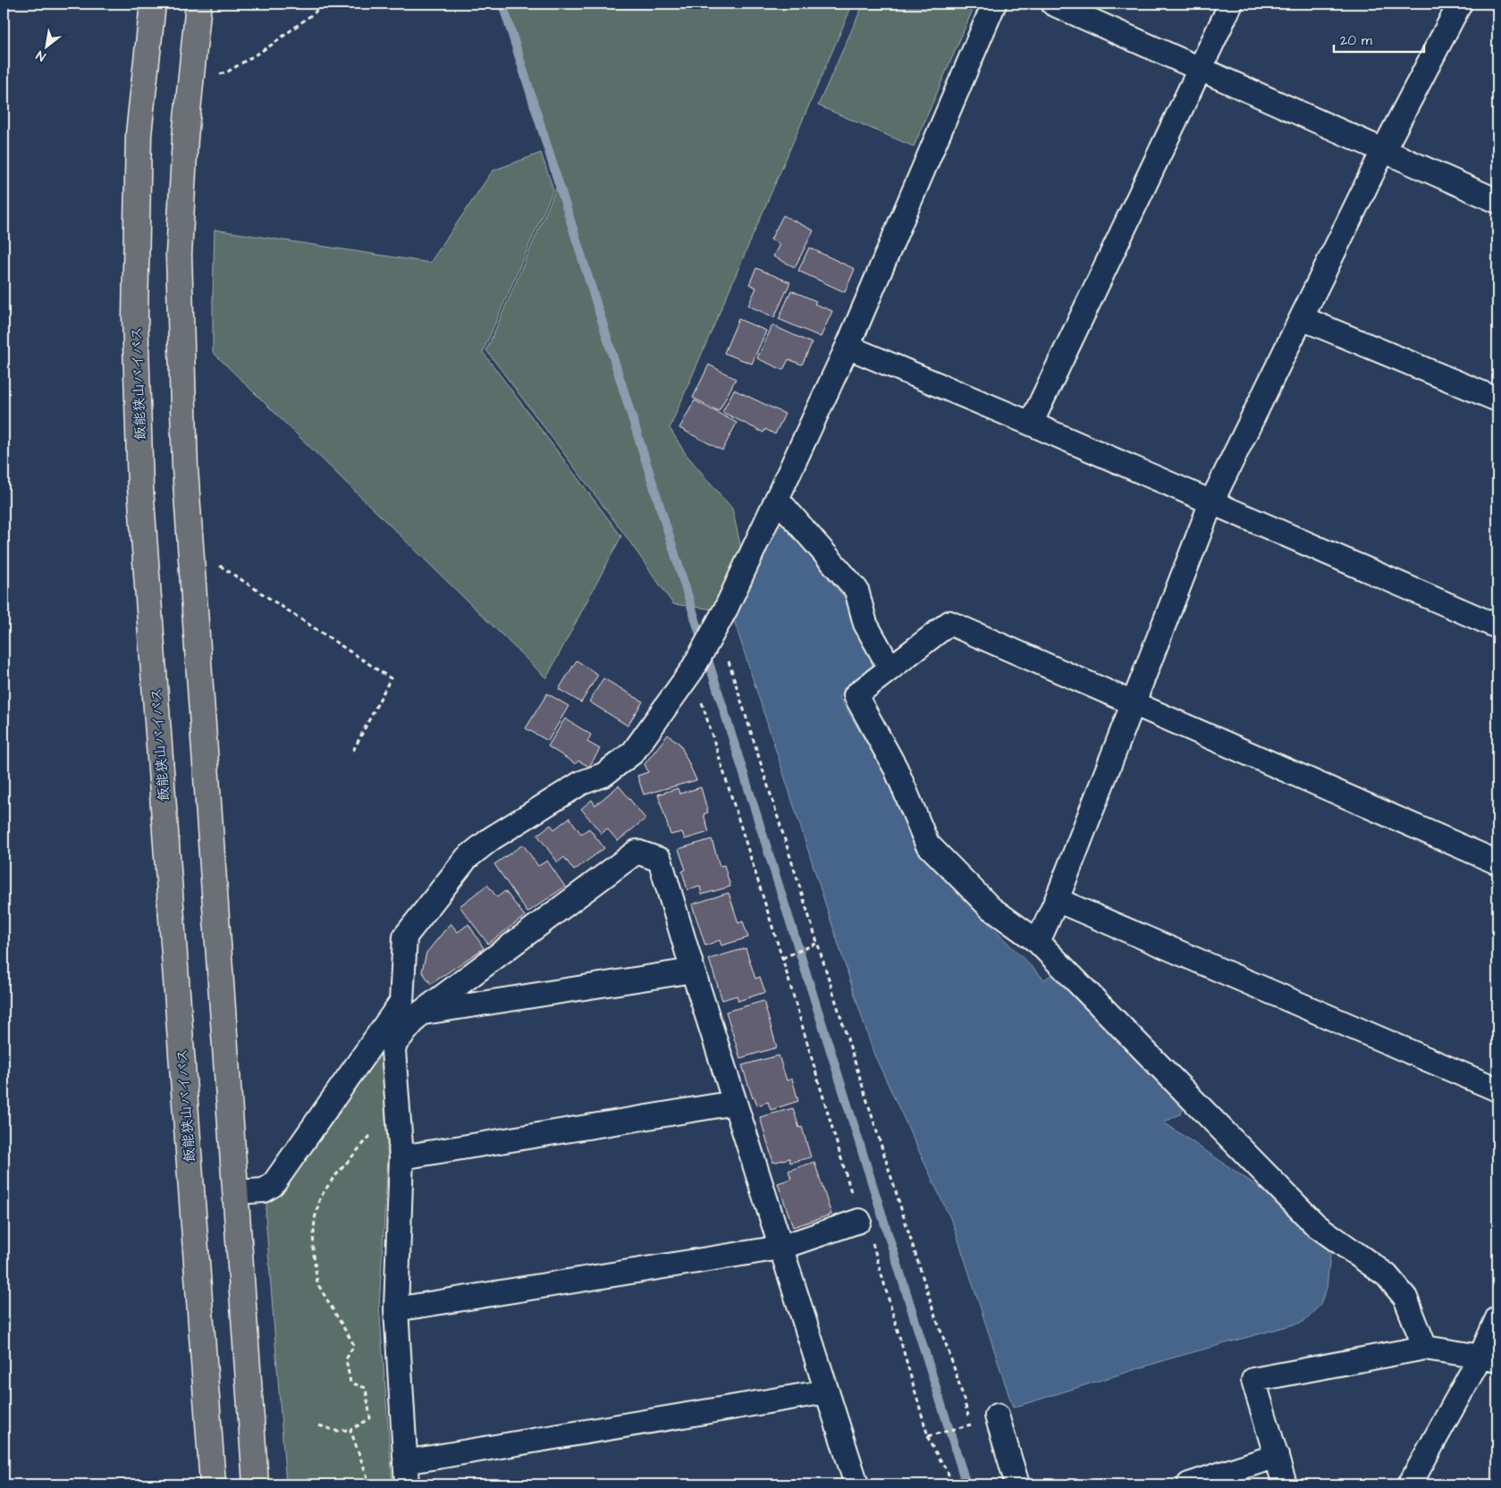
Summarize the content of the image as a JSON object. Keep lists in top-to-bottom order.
{
  "streets": {
    "highway": ["飯能狭山バイパス"]
  },
  "scale_bar": "20 m",
  "north": "bottom left"
}
